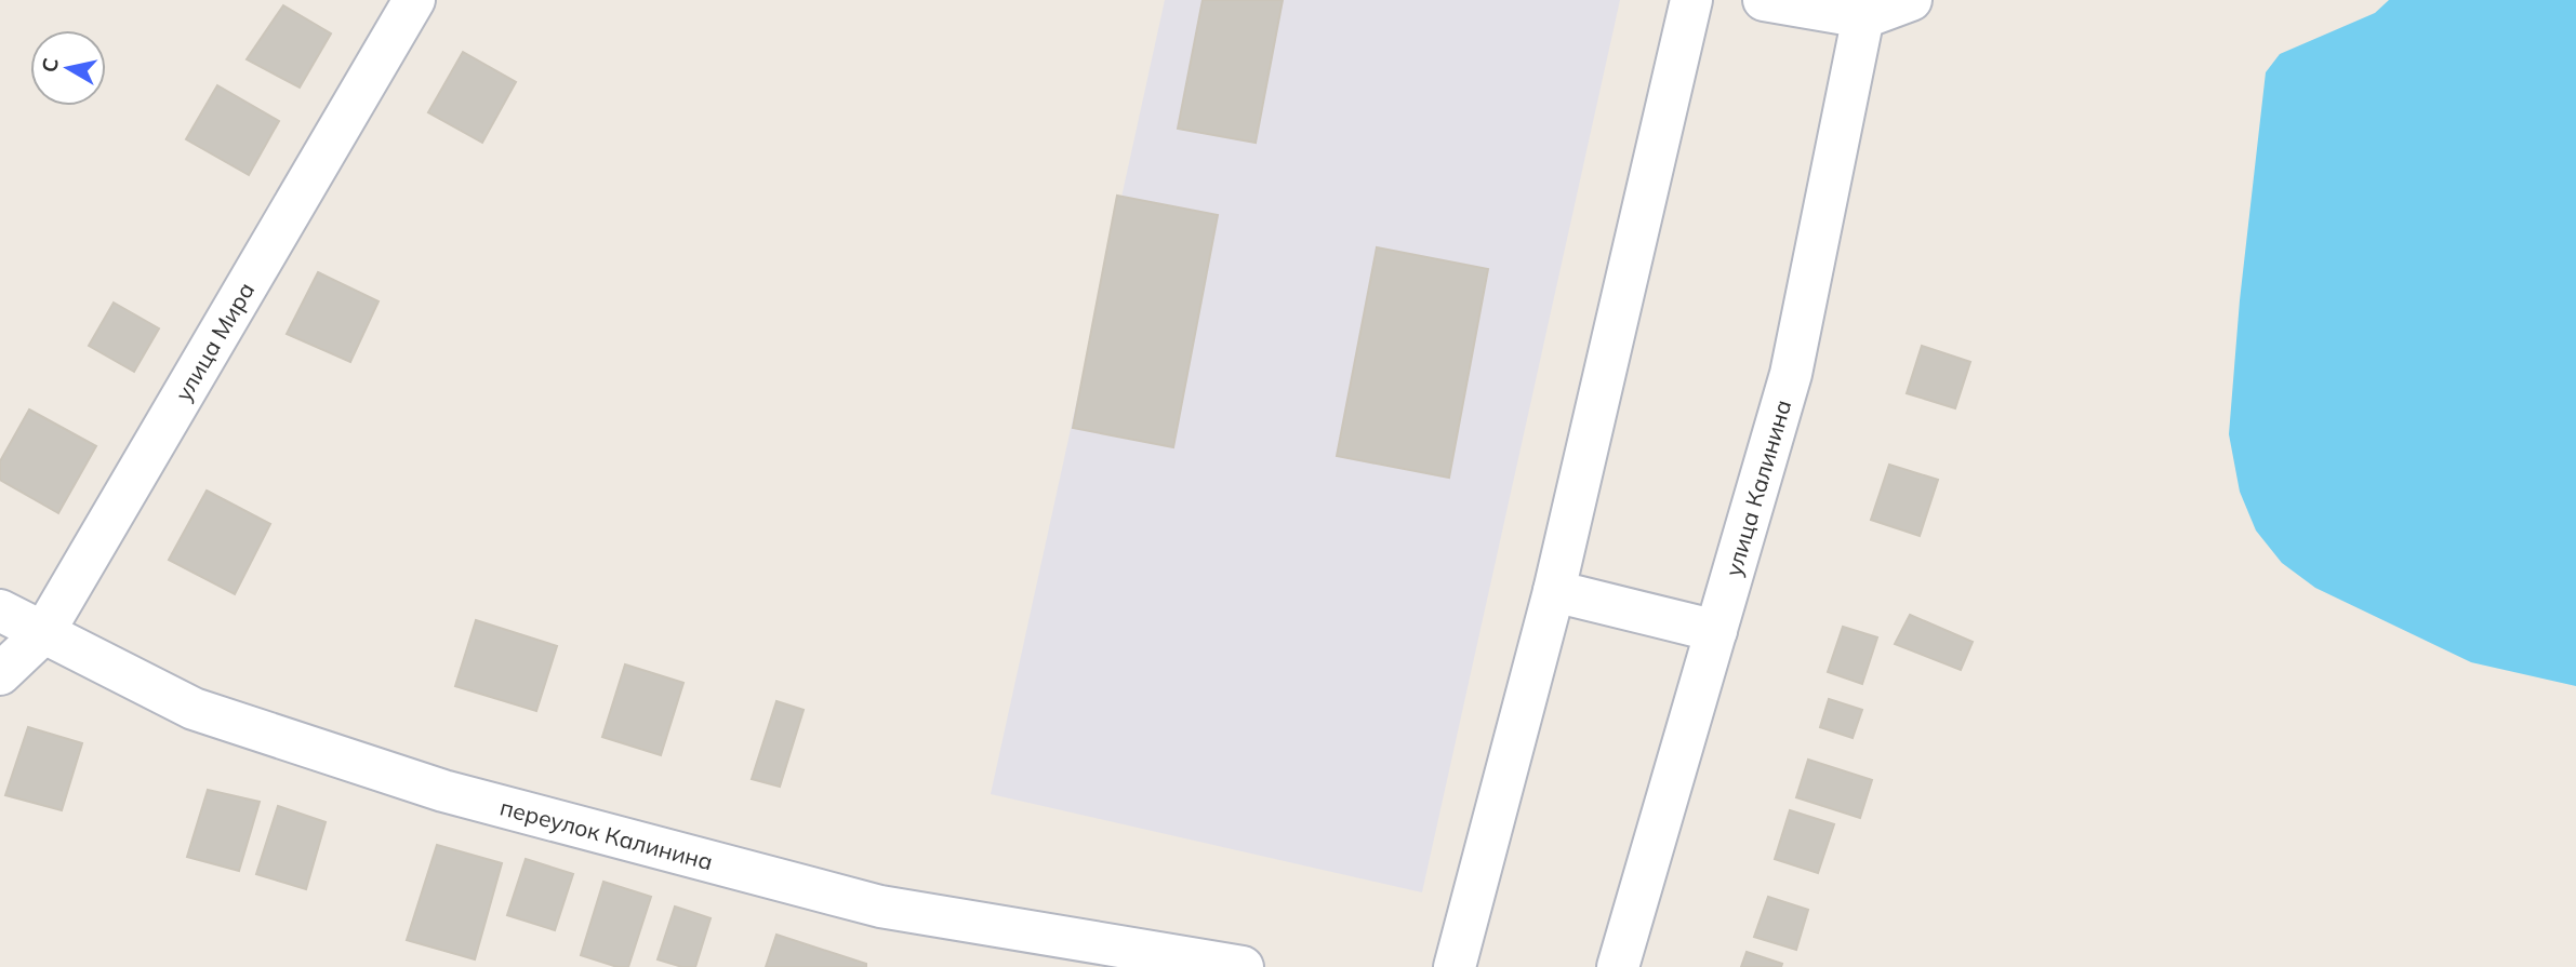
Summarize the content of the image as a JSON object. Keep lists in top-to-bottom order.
{
  "streets": {
    "street": ["улица Мира", "улица Калинина", "переулок Калинина"]
  },
  "crossings": [
    ["улица Мира", "переулок Калинина"]
  ],
  "north": "left"
}
